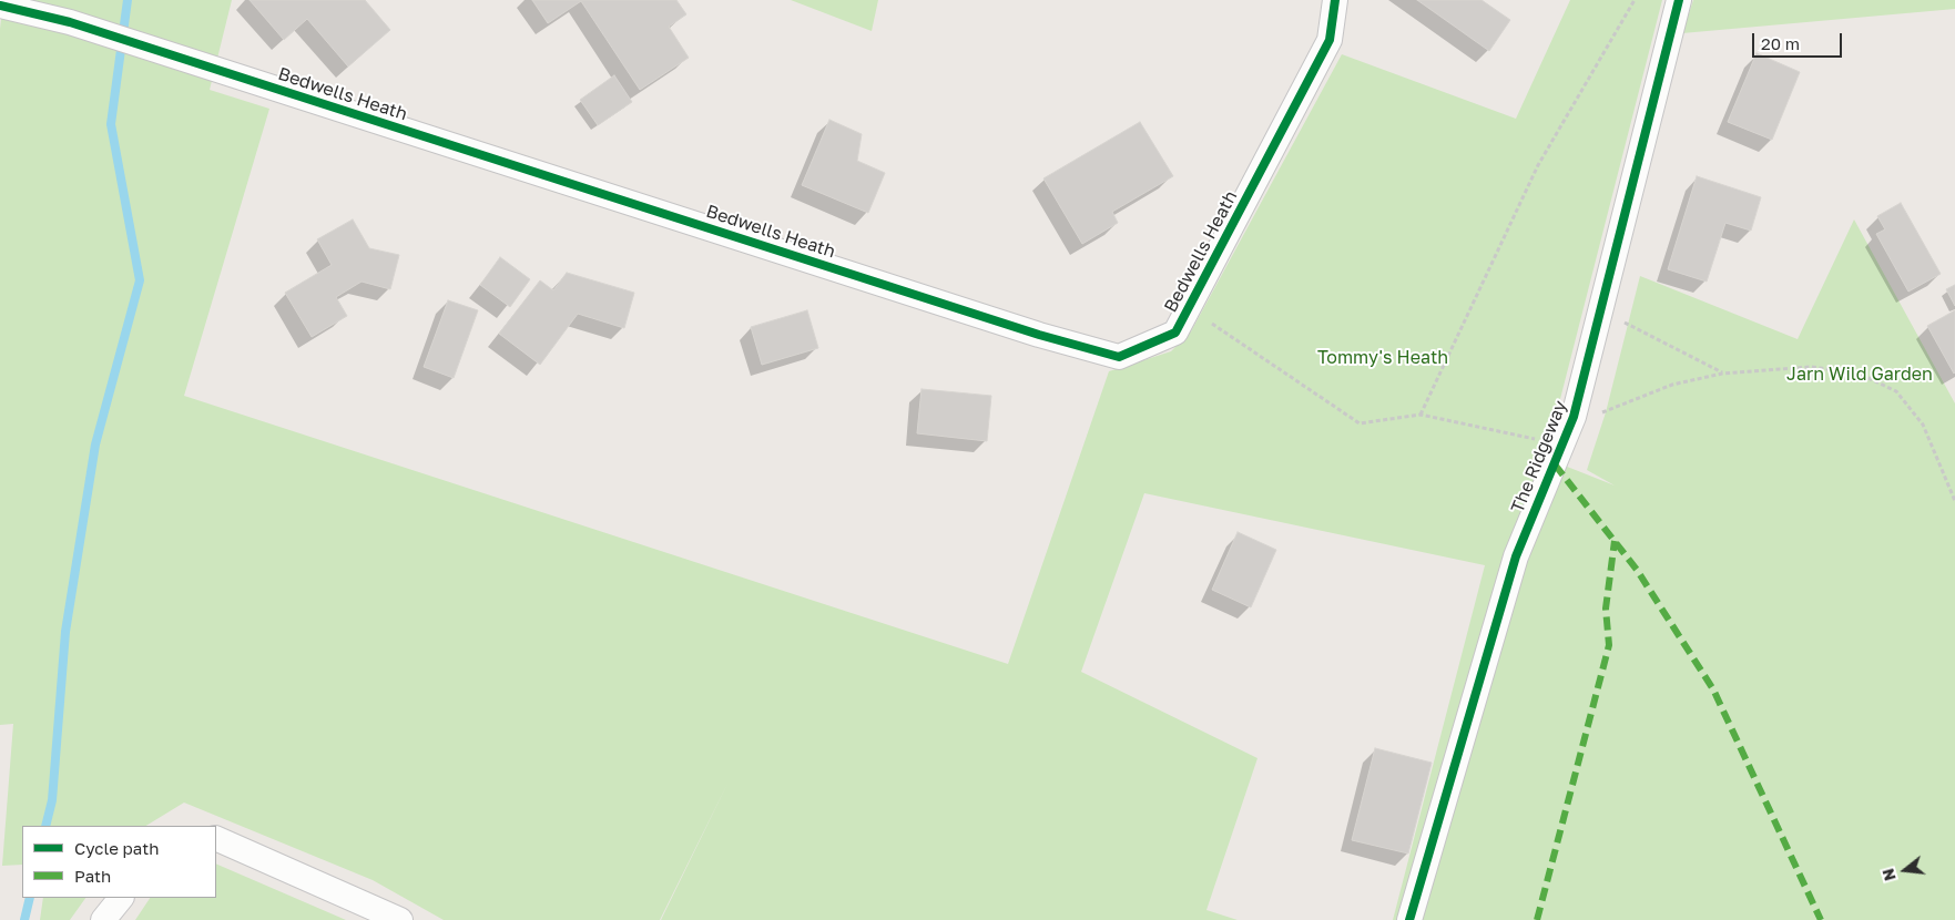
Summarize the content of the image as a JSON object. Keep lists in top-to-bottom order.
{
  "streets": {
    "street": ["Bedwells Heath", "The Ridgeway"]
  },
  "parks": ["Tommy's Heath", "Jarn Wild Garden"],
  "legend": ["Cycle path", "Path"],
  "scale_bar": "20 m",
  "north": "left"
}
